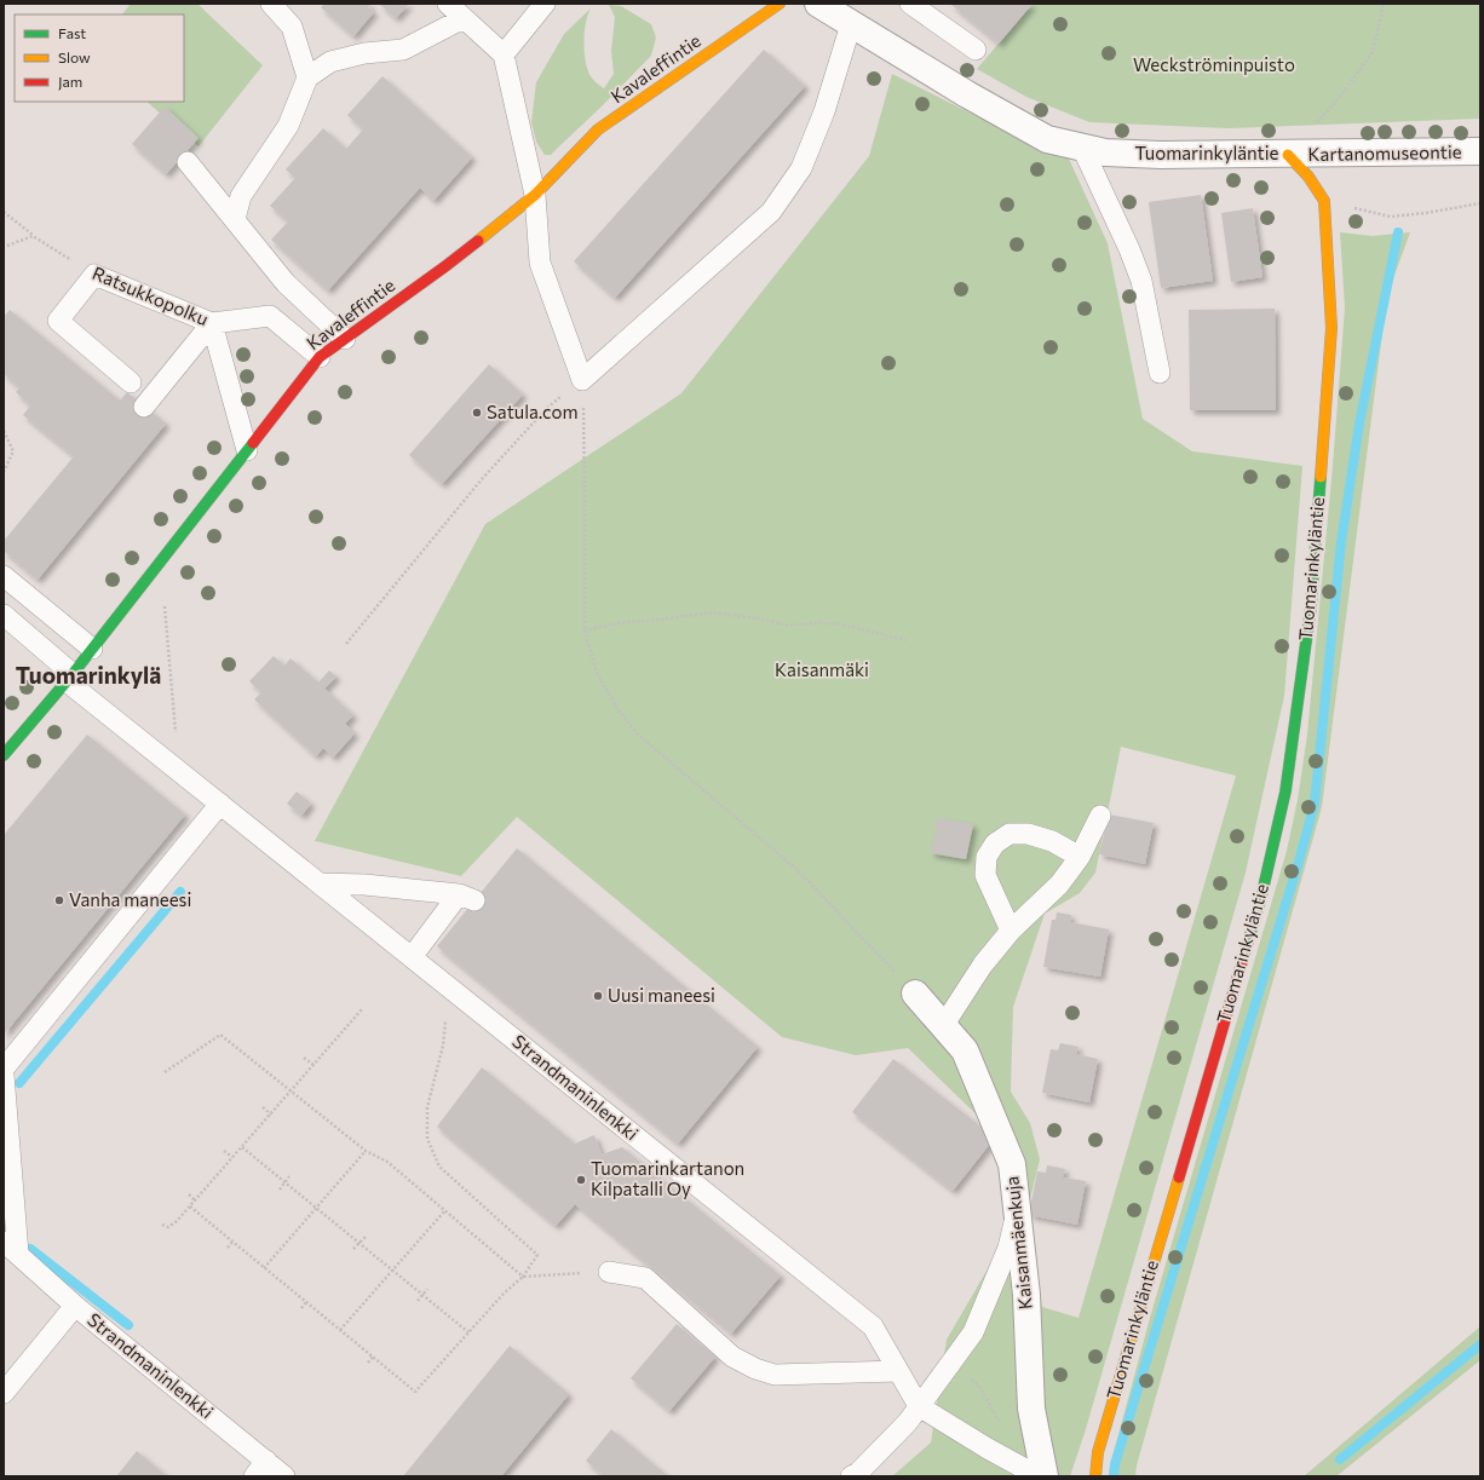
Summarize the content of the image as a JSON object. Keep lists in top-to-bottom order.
{
  "streets": {
    "street": [
      "Kavaleffintie",
      "Tuomarinkyläntie",
      "Kartanomuseontie",
      "Kaisanmäenkuja"
    ],
    "lane": ["Ratsukkopolku", "Strandmaninlenkki"]
  },
  "crossings": [
    ["Kavaleffintie", "Ratsukkopolku"],
    ["Kavaleffintie", "Strandmaninlenkki"],
    ["Tuomarinkyläntie", "Kartanomuseontie"]
  ],
  "districts": ["Tuomarinkylä"],
  "parks": ["Weckströminpuisto", "Kaisanmäki"],
  "places": [
    "Satula.com",
    "Vanha maneesi",
    "Uusi maneesi",
    "Tuomarinkartanon Kilpatalli Oy"
  ],
  "legend": ["Fast", "Slow", "Jam"]
}
